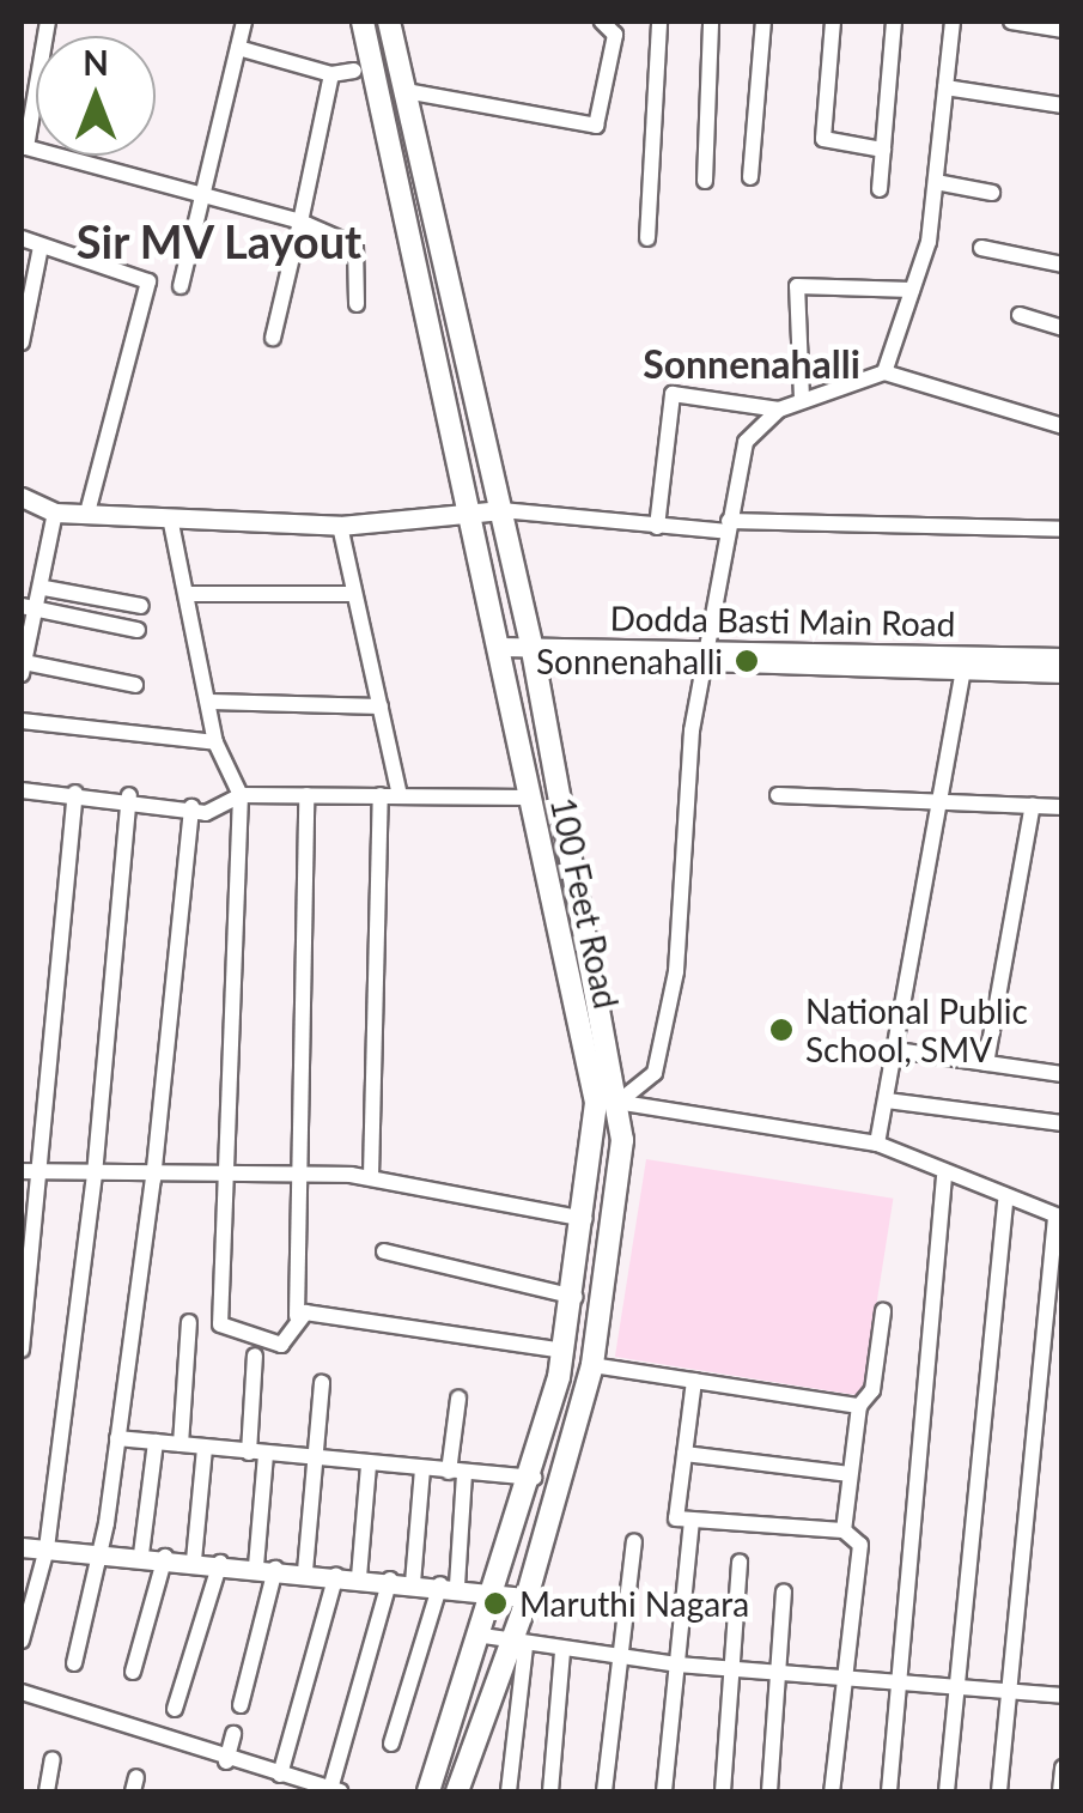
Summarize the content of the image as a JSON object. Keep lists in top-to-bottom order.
{
  "streets": {
    "main road": ["100 Feet Road"],
    "street": ["Dodda Basti Main Road"]
  },
  "crossings": [
    ["Dodda Basti Main Road", "100 Feet Road"]
  ],
  "districts": ["Sir MV Layout", "Sonnenahalli"],
  "places": ["Sonnenahalli", "National Public School, SMV", "Maruthi Nagara"],
  "north": "top"
}
